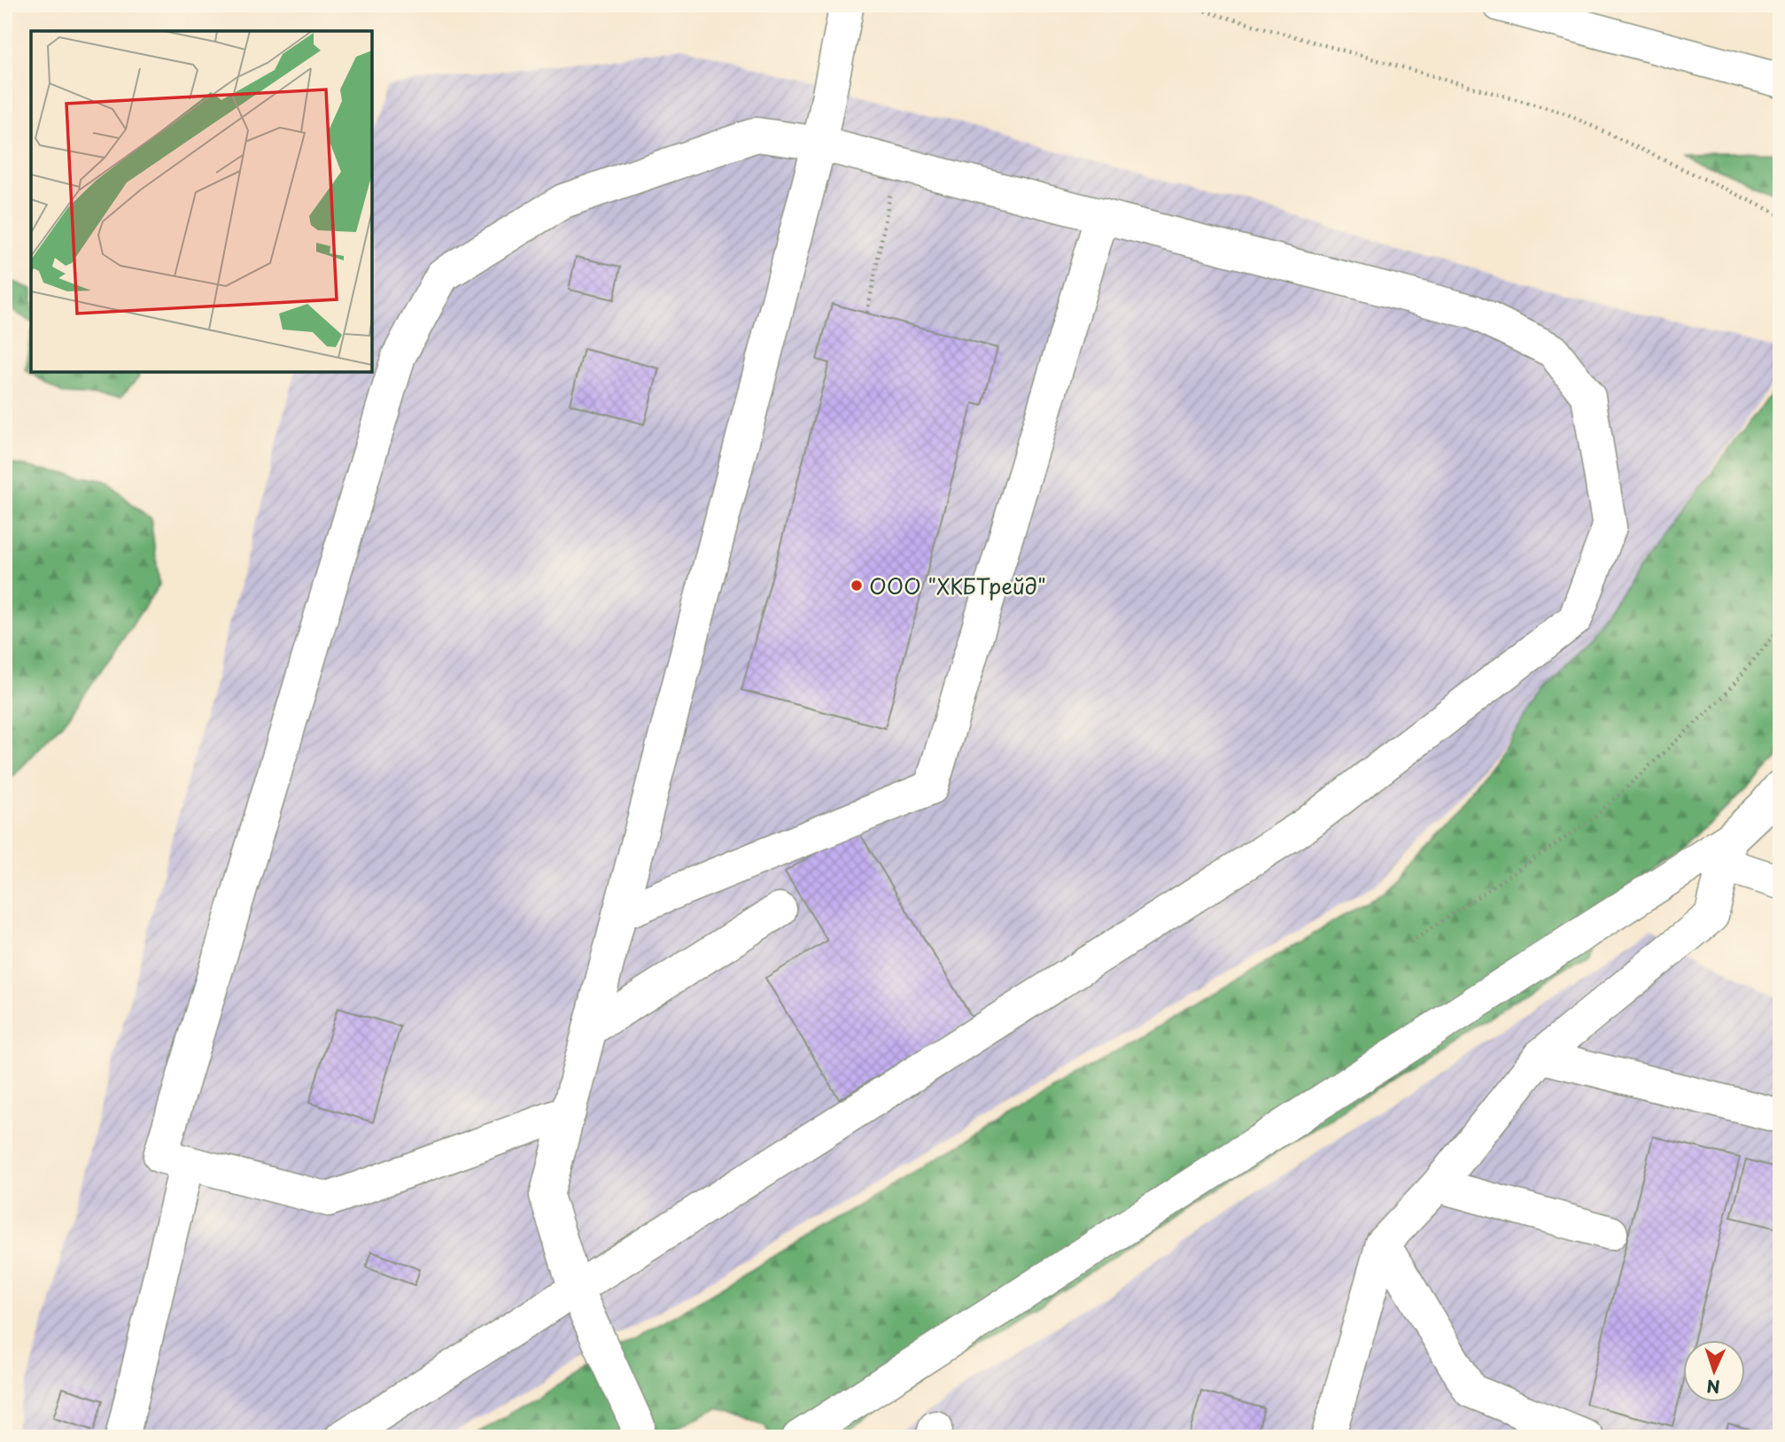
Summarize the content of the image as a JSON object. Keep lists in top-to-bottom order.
{
  "places": ["ООО \"ХКБТрейд\""],
  "north": "bottom"
}
